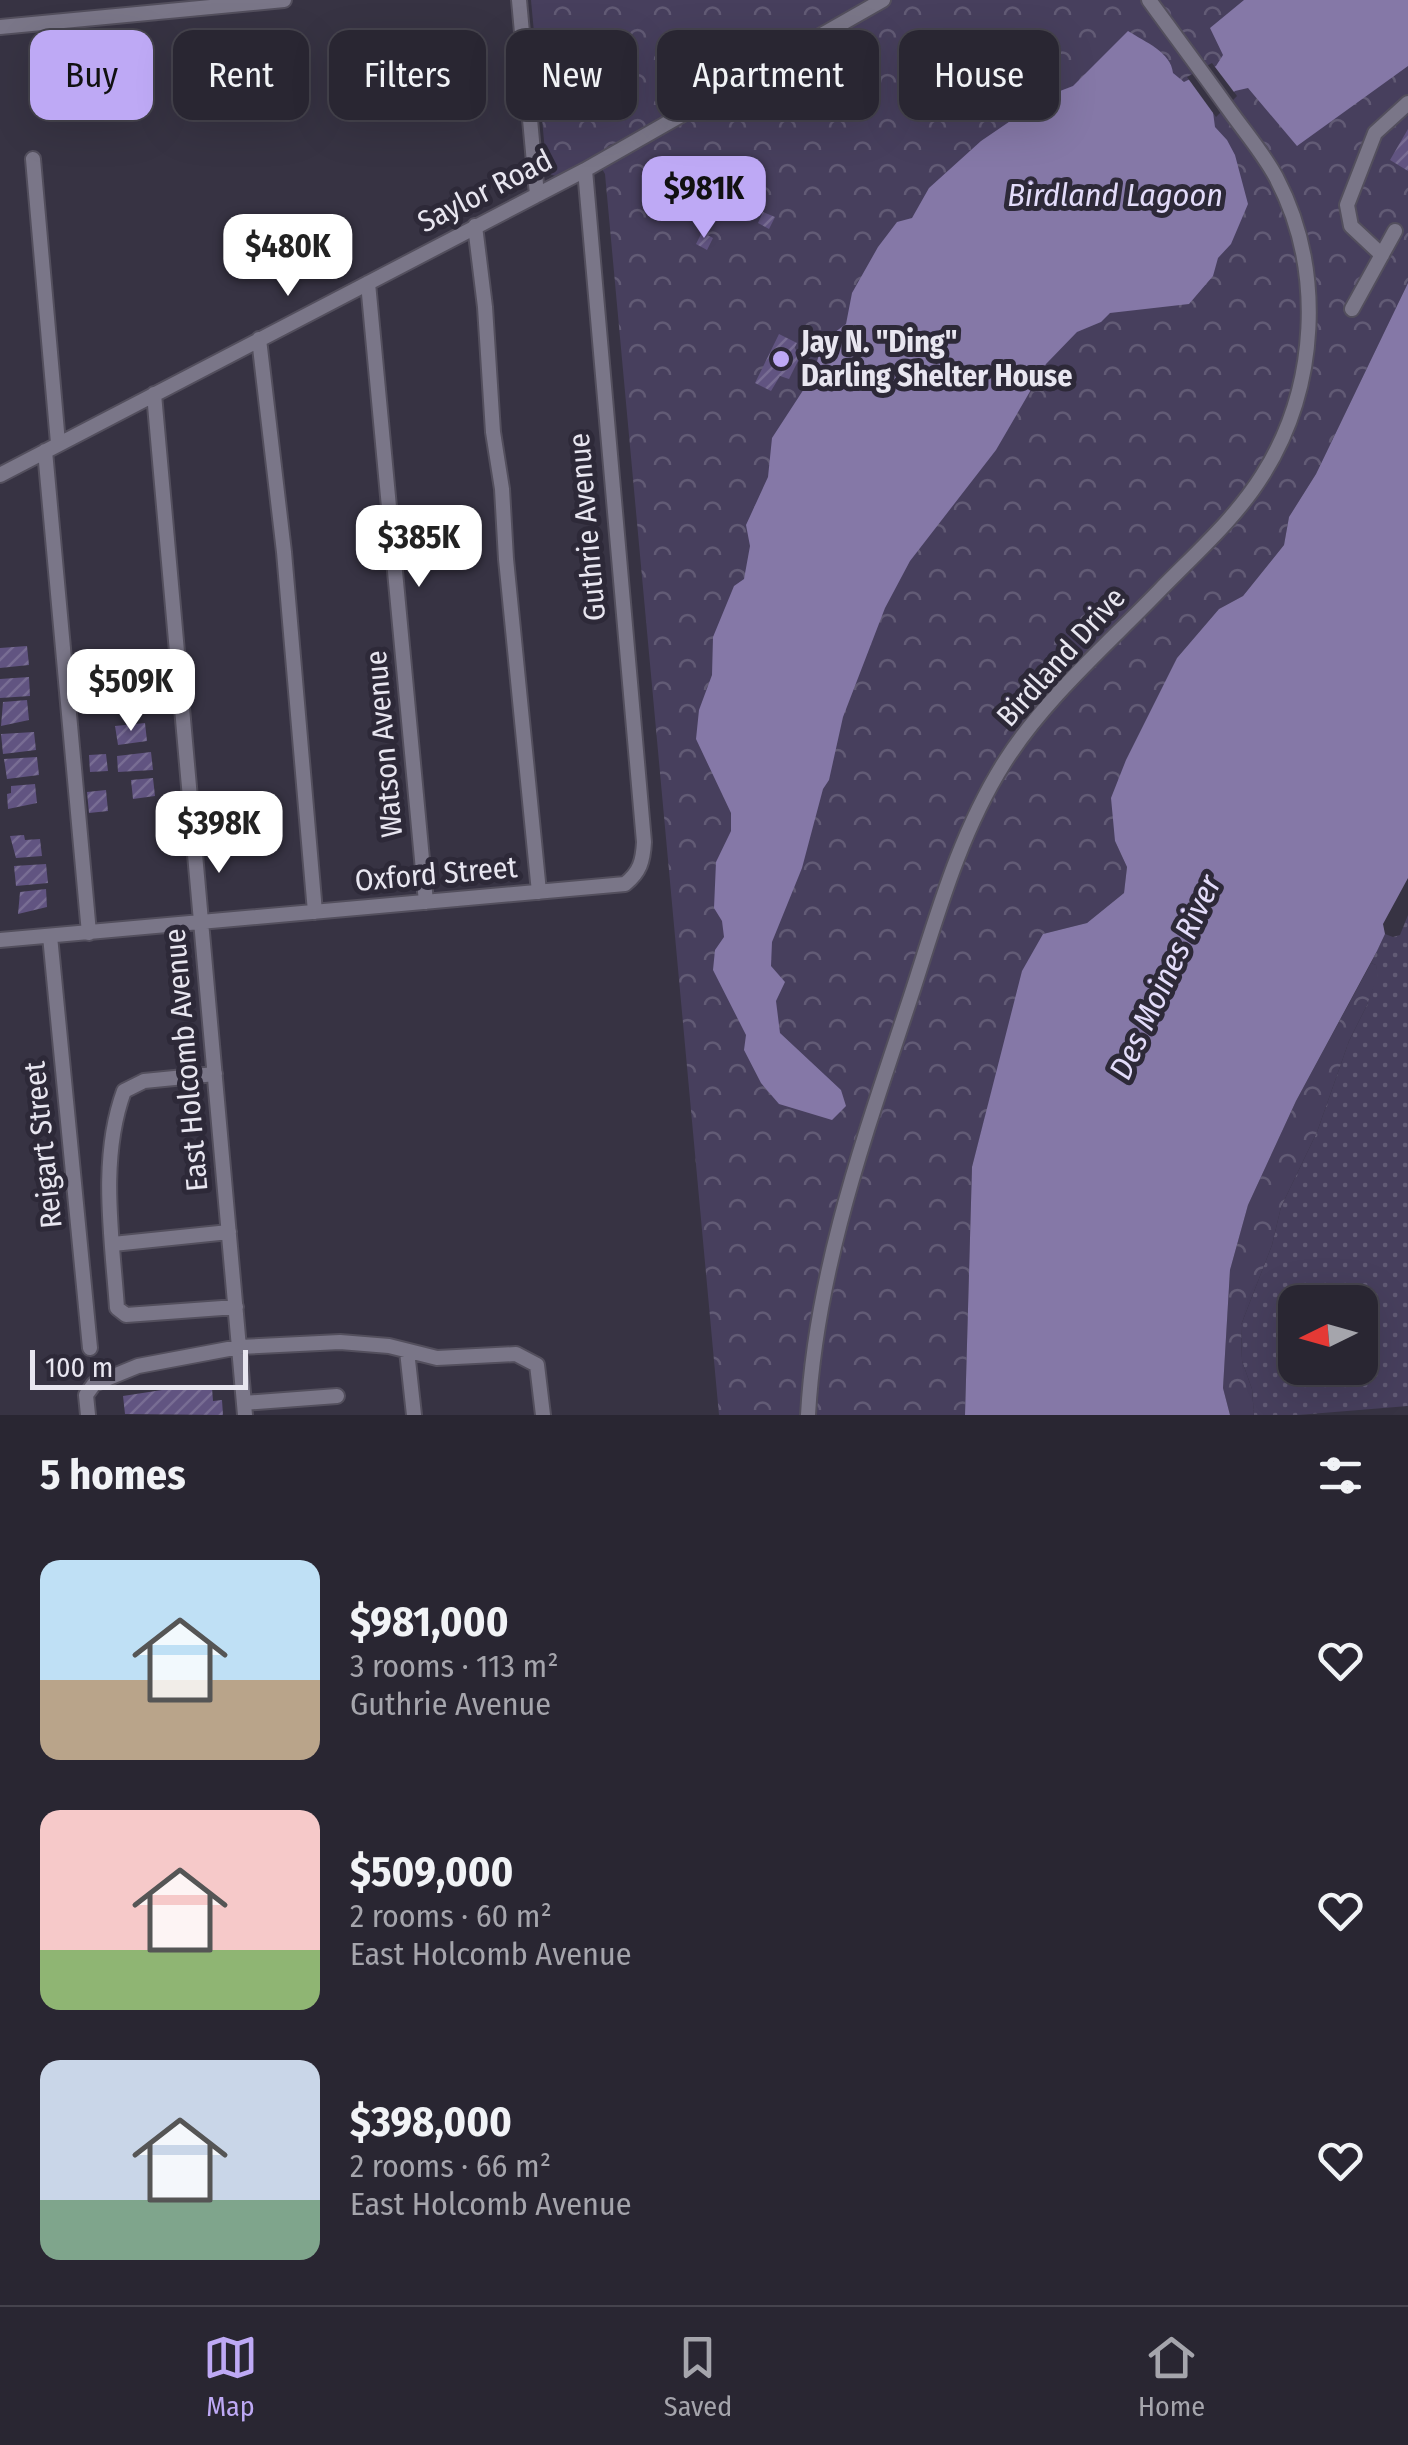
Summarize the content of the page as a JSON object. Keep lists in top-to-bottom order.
{
  "streets": {
    "street": [
      "Saylor Road",
      "Guthrie Avenue",
      "Birdland Drive",
      "Watson Avenue",
      "Oxford Street",
      "East Holcomb Avenue",
      "Reigart Street"
    ]
  },
  "crossings": [
    ["Saylor Road", "Guthrie Avenue"],
    ["Saylor Road", "Watson Avenue"],
    ["Saylor Road", "East Holcomb Avenue"],
    ["Guthrie Avenue", "Oxford Street"],
    ["Watson Avenue", "Oxford Street"],
    ["Oxford Street", "East Holcomb Avenue"],
    ["Oxford Street", "Reigart Street"]
  ],
  "water": ["Birdland Lagoon", "Des Moines River"],
  "places": ["Jay N. \"Ding\" Darling Shelter House"],
  "scale_bar": "100 m",
  "north": "left",
  "page": {
    "chip": [
      "Buy",
      "Rent",
      "Filters",
      "New",
      "Apartment",
      "House"
    ],
    "price": [
      "$981K",
      "$480K",
      "$385K",
      "$509K",
      "$398K"
    ],
    "scale": "100 m",
    "heading": "5 homes",
    "list": [
      {
        "name": "$981,000",
        "note": "3 rooms · 113 m² · Guthrie Avenue"
      },
      {
        "name": "$509,000",
        "note": "2 rooms · 60 m² · East Holcomb Avenue"
      },
      {
        "name": "$398,000",
        "note": "2 rooms · 66 m² · East Holcomb Avenue"
      }
    ],
    "tabs": ["Map", "Saved", "Home"]
  }
}
